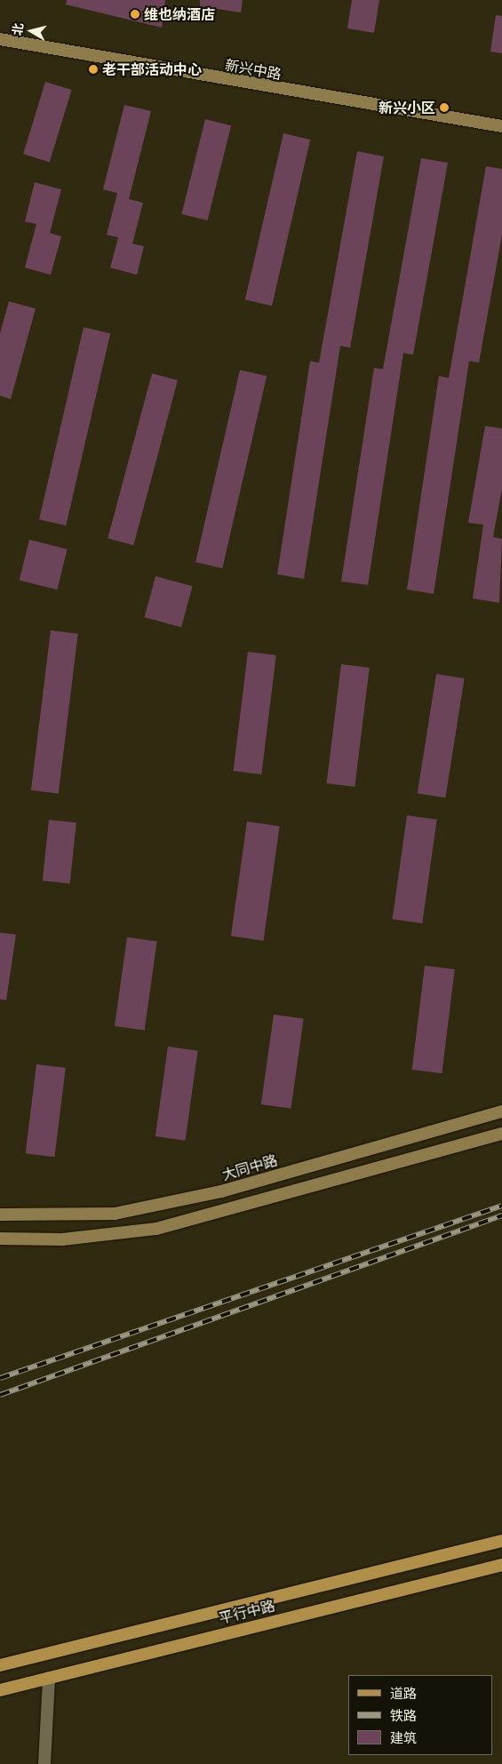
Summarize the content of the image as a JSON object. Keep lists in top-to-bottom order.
{
  "streets": {
    "main road": ["新兴中路", "大同中路", "平行中路"]
  },
  "places": ["维也纳酒店", "老干部活动中心", "新兴小区"],
  "legend": ["道路", "铁路", "建筑"],
  "north": "left"
}
